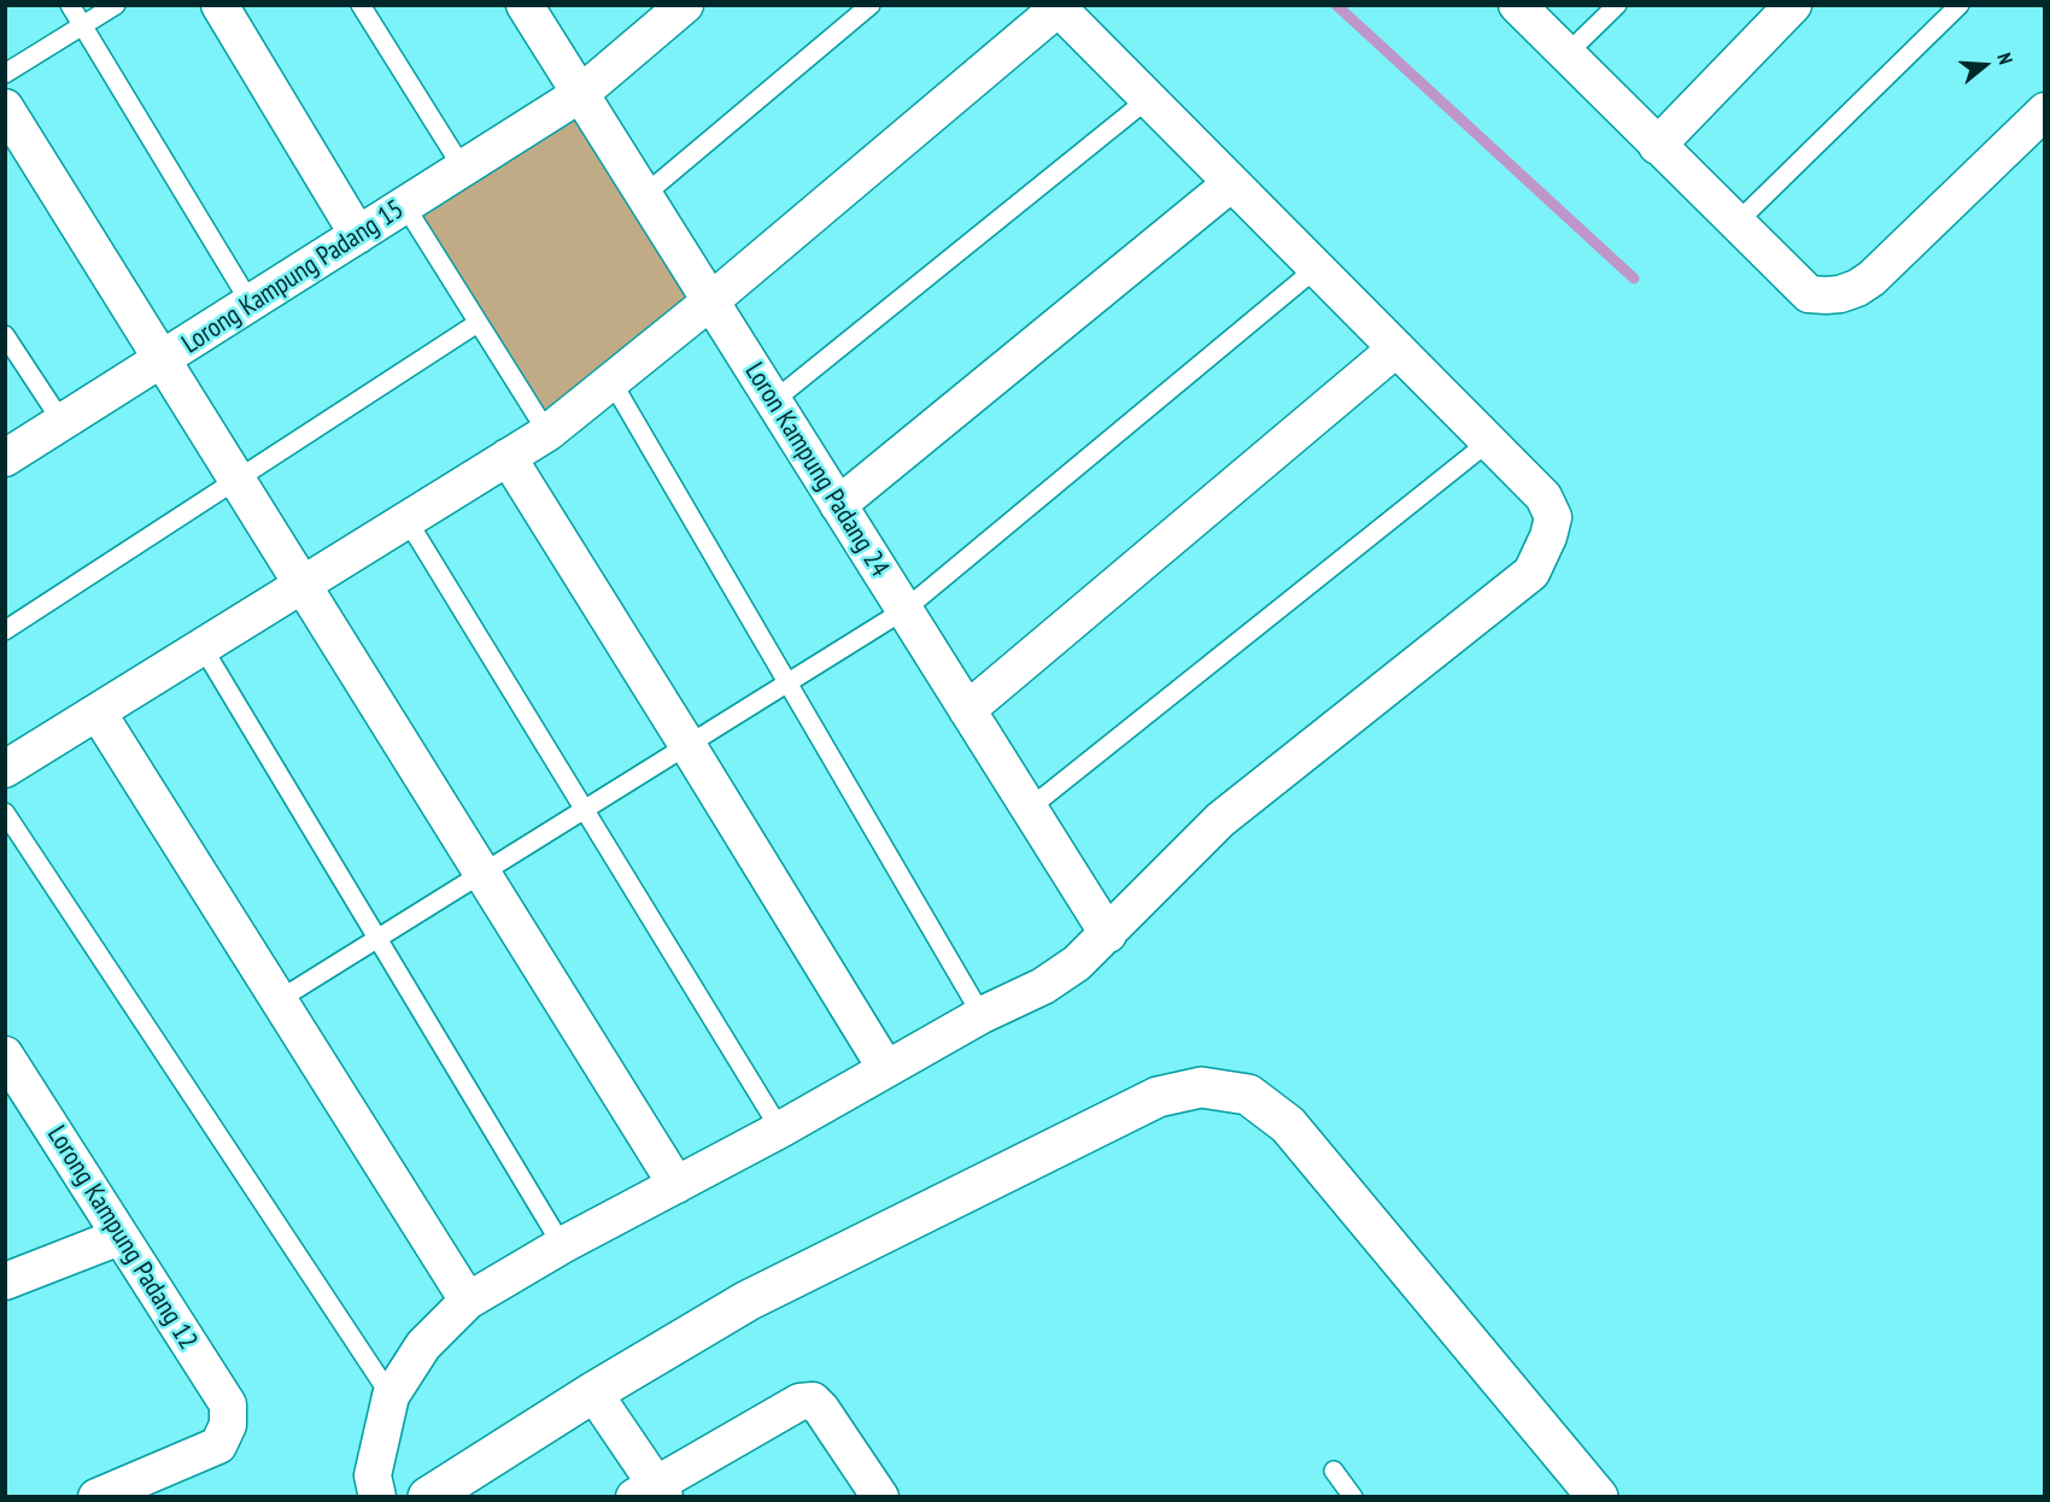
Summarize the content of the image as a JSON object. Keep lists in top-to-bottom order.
{
  "streets": {
    "street": ["Lorong Kampung Padang 15", "Loron Kampung Padang 24", "Lorong Kampung Padang 12"]
  },
  "crossings": [
    ["Lorong Kampung Padang 15", "Loron Kampung Padang 24"]
  ],
  "north": "right"
}
